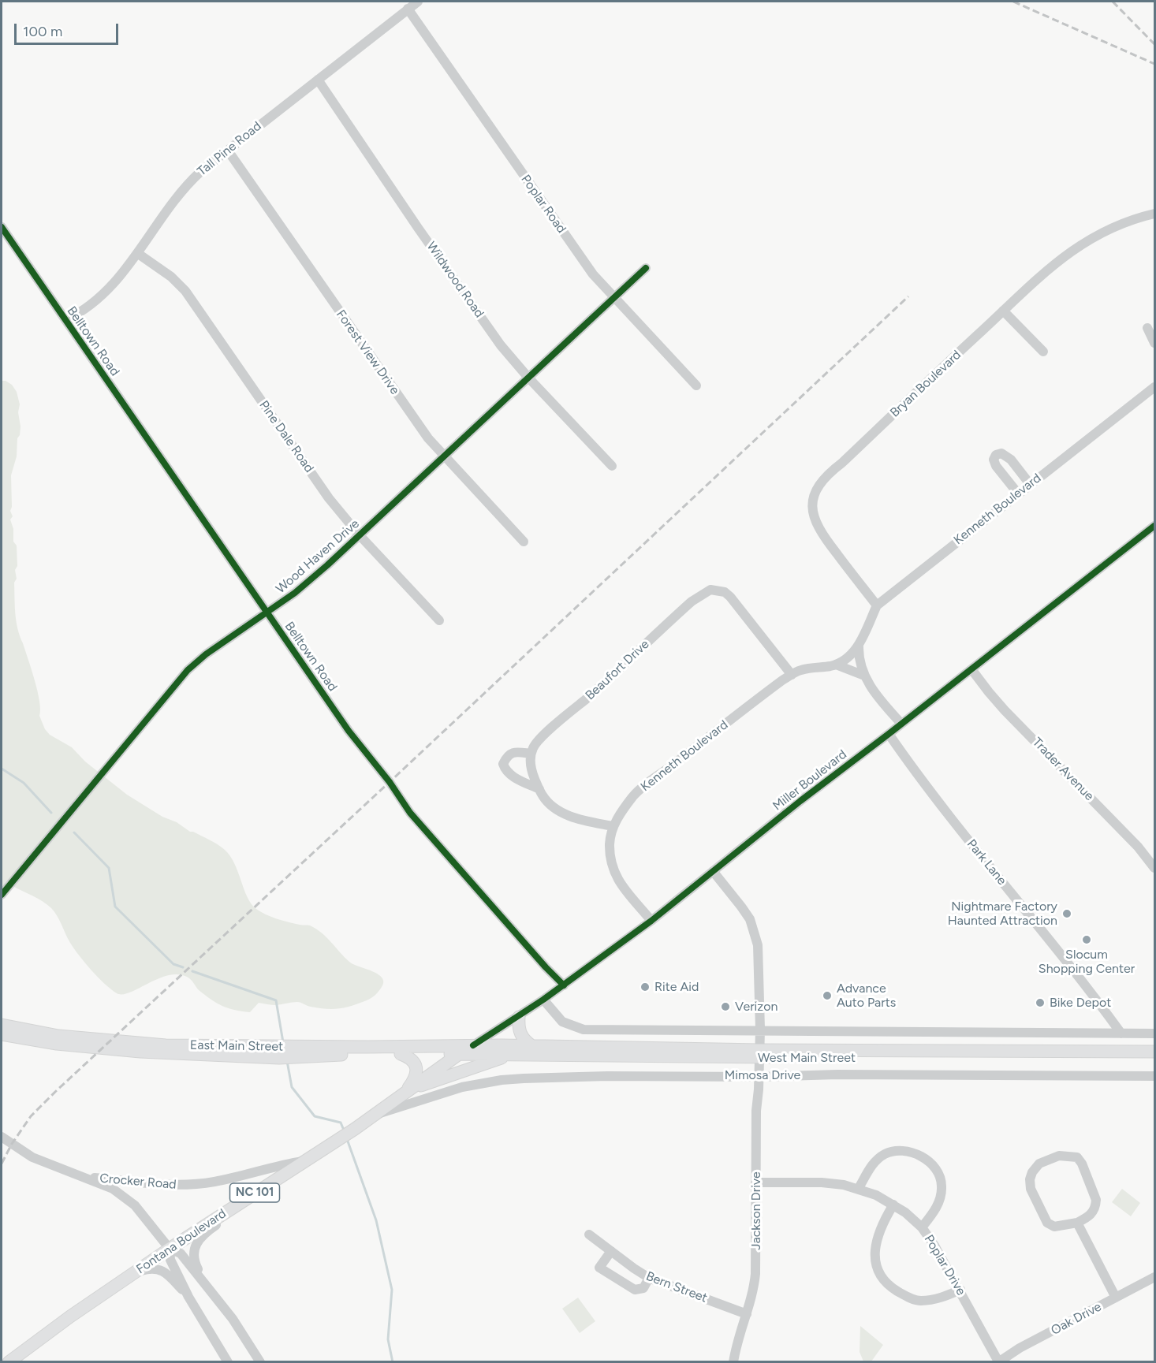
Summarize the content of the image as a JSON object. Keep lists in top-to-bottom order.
{
  "streets": {
    "main road": [
      "East Main Street",
      "West Main Street",
      "NC 101",
      "Fontana Boulevard"
    ],
    "street": [
      "Tall Pine Road",
      "Poplar Road",
      "Wildwood Road",
      "Belltown Road",
      "Forest View Drive",
      "Bryan Boulevard",
      "Pine Dale Road",
      "Kenneth Boulevard",
      "Wood Haven Drive",
      "Beaufort Drive",
      "Trader Avenue",
      "Miller Boulevard",
      "Park Lane",
      "Mimosa Drive",
      "Crocker Road",
      "Jackson Drive",
      "Poplar Drive",
      "Bern Street",
      "Oak Drive"
    ]
  },
  "crossings": [
    ["Tall Pine Road", "Poplar Road"],
    ["Tall Pine Road", "Wildwood Road"],
    ["Tall Pine Road", "Belltown Road"],
    ["Tall Pine Road", "Forest View Drive"],
    ["Tall Pine Road", "Pine Dale Road"],
    ["Poplar Road", "Wood Haven Drive"],
    ["Wildwood Road", "Wood Haven Drive"],
    ["Belltown Road", "Wood Haven Drive"],
    ["Belltown Road", "Miller Boulevard"],
    ["Forest View Drive", "Wood Haven Drive"],
    ["Bryan Boulevard", "Kenneth Boulevard"],
    ["Pine Dale Road", "Wood Haven Drive"],
    ["Kenneth Boulevard", "Beaufort Drive"],
    ["Kenneth Boulevard", "Miller Boulevard"],
    ["Trader Avenue", "Miller Boulevard"],
    ["Miller Boulevard", "Park Lane"],
    ["Miller Boulevard", "East Main Street"],
    ["Miller Boulevard", "West Main Street"],
    ["Miller Boulevard", "Jackson Drive"],
    ["Miller Boulevard", "Fontana Boulevard"],
    ["East Main Street", "West Main Street"],
    ["East Main Street", "Fontana Boulevard"],
    ["West Main Street", "Jackson Drive"],
    ["West Main Street", "Fontana Boulevard"],
    ["Mimosa Drive", "Jackson Drive"],
    ["Mimosa Drive", "Fontana Boulevard"],
    ["Crocker Road", "Fontana Boulevard"],
    ["Jackson Drive", "Poplar Drive"],
    ["Jackson Drive", "Bern Street"],
    ["Poplar Drive", "Oak Drive"]
  ],
  "places": [
    "Nightmare Factory Haunted Attraction",
    "Slocum Shopping Center",
    "Rite Aid",
    "Advance Auto Parts",
    "Bike Depot",
    "Verizon"
  ],
  "scale_bar": "100 m"
}
